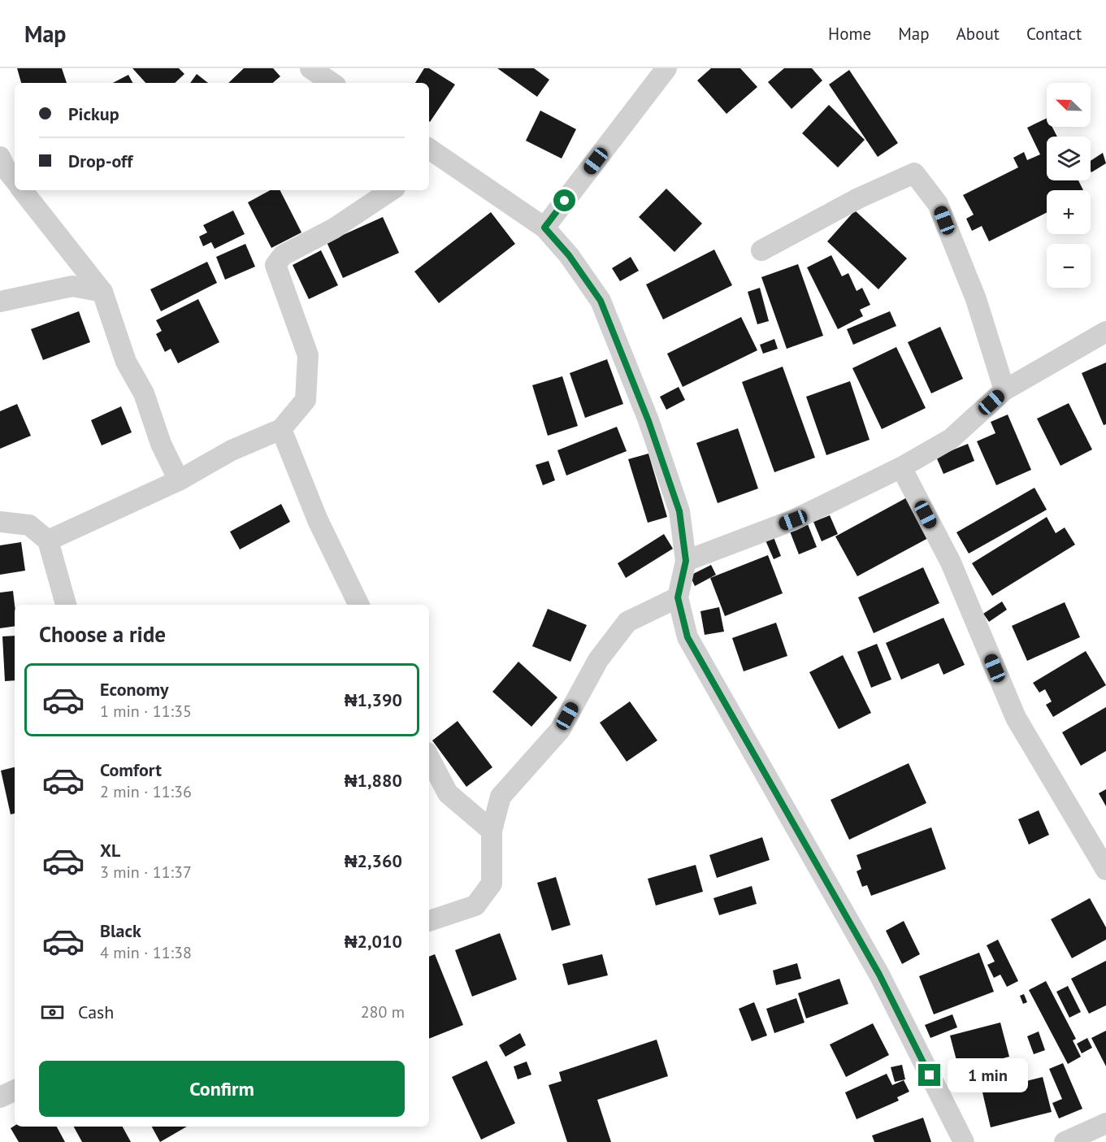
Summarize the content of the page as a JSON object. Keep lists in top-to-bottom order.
{
  "north": "top left",
  "page": {
    "header": "Map",
    "nav": [
      "Home",
      "Map",
      "About",
      "Contact"
    ],
    "map_buttons": ["+", "−"],
    "banner": ["Pickup", "Drop-off"],
    "heading": "Choose a ride",
    "list": [
      {
        "name": "Economy",
        "note": "1 min · 11:35",
        "value": "₦1,390"
      },
      {
        "name": "Comfort",
        "note": "2 min · 11:36",
        "value": "₦1,880"
      },
      {
        "name": "XL",
        "note": "3 min · 11:37",
        "value": "₦2,360"
      },
      {
        "name": "Black",
        "note": "4 min · 11:38",
        "value": "₦2,010"
      }
    ],
    "pay": ["Cash", "280 m"],
    "buttons": "Confirm",
    "bubble": "1 min"
  }
}
